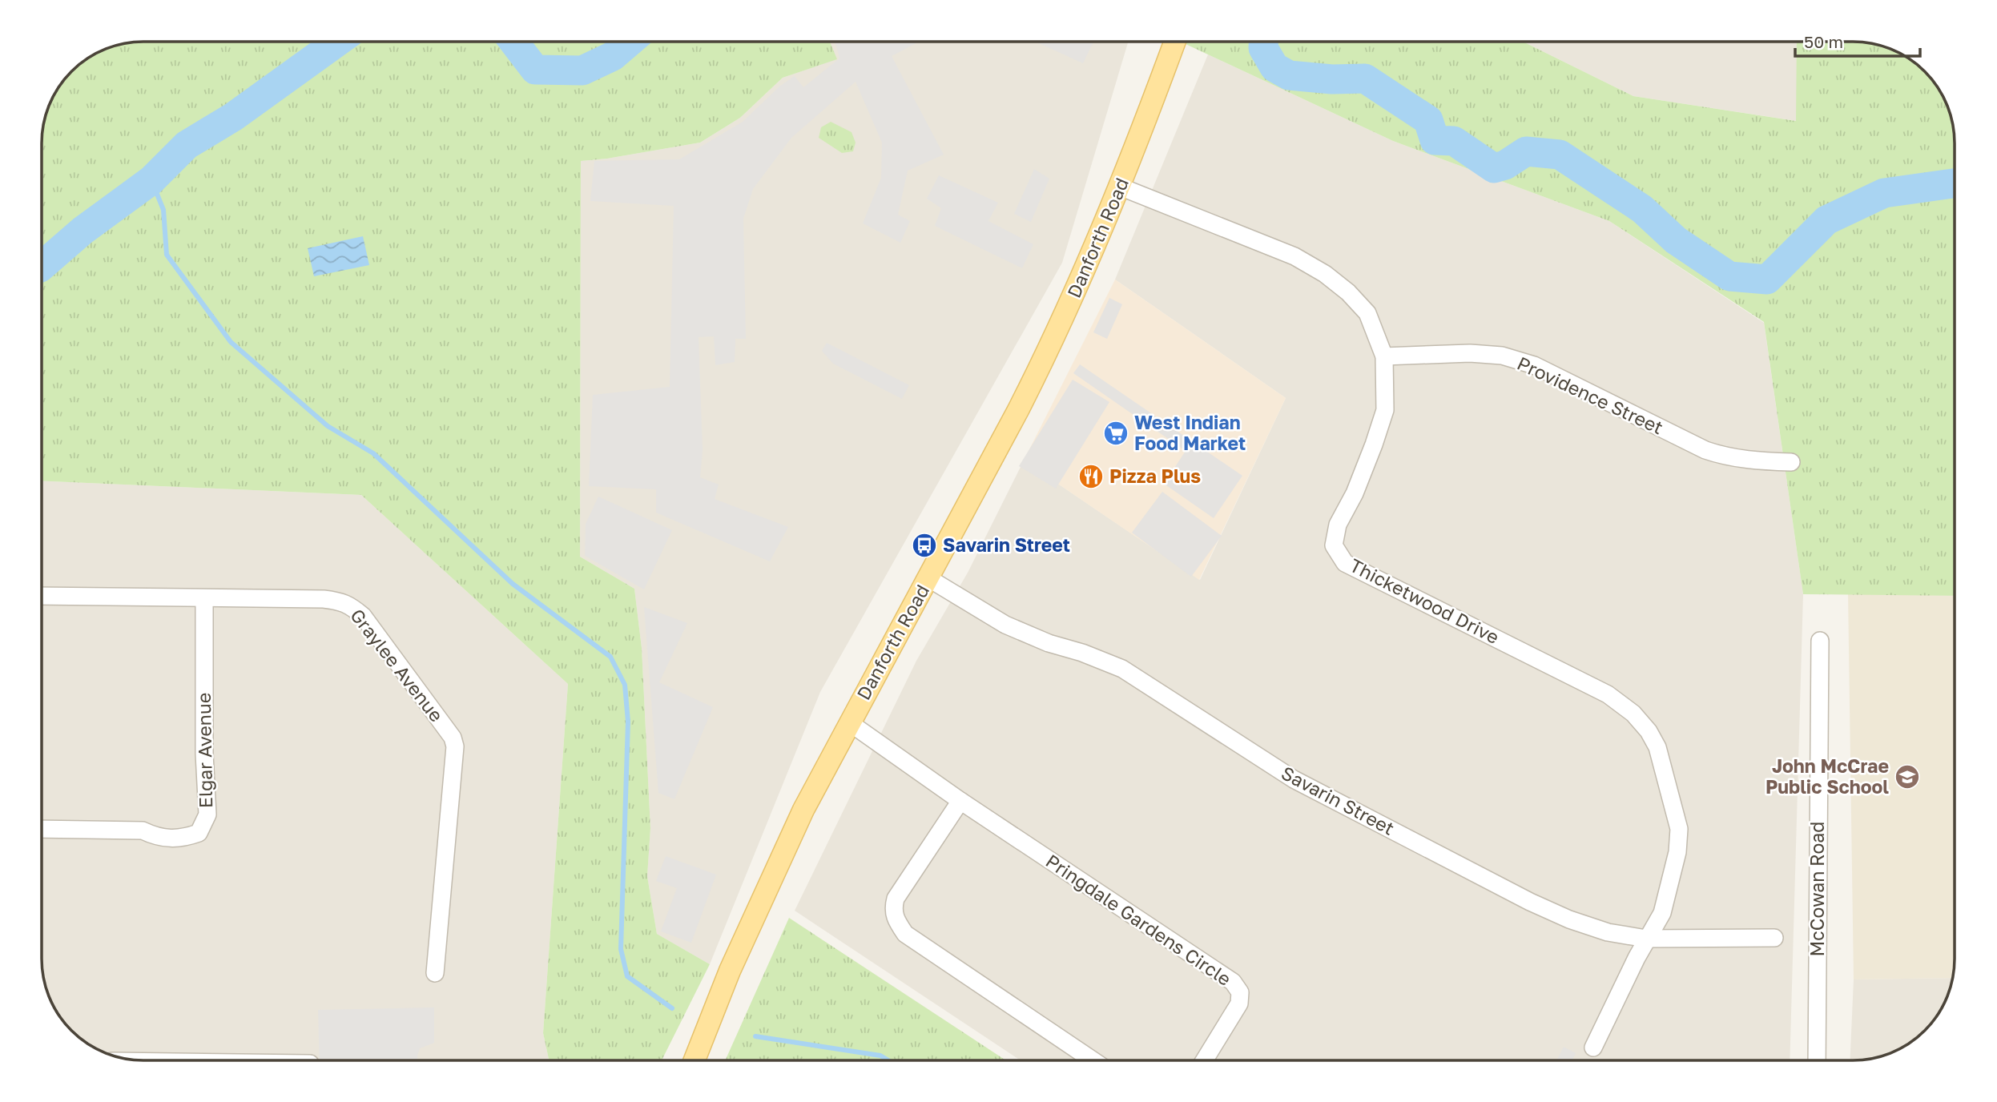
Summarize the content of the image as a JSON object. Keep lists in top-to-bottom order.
{
  "streets": {
    "main road": ["Danforth Road"],
    "street": [
      "Providence Street",
      "Thicketwood Drive",
      "Graylee Avenue",
      "Elgar Avenue",
      "Savarin Street",
      "McCowan Road",
      "Pringdale Gardens Circle"
    ]
  },
  "crossings": [
    ["Danforth Road", "Thicketwood Drive"],
    ["Danforth Road", "Savarin Street"],
    ["Danforth Road", "Pringdale Gardens Circle"],
    ["Providence Street", "Thicketwood Drive"],
    ["Thicketwood Drive", "Savarin Street"],
    ["Graylee Avenue", "Elgar Avenue"]
  ],
  "places": {
    "supermarket": ["West Indian Food Market"],
    "restaurant": ["Pizza Plus"],
    "bus stop": ["Savarin Street"],
    "school or university": ["John McCrae Public School"]
  },
  "scale_bar": "50 m"
}
